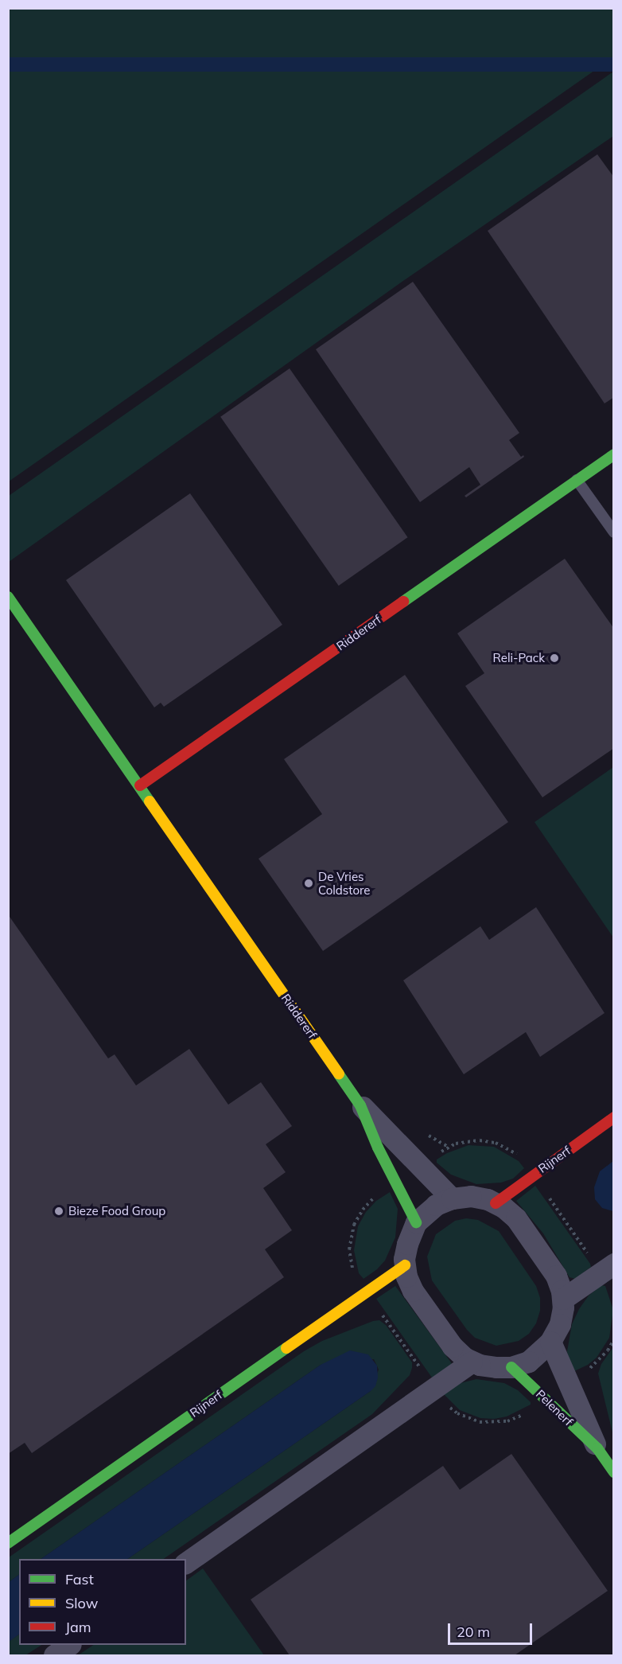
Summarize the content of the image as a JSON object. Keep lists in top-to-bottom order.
{
  "streets": {
    "street": ["Riddererf", "Rijnerf", "Pelenerf"]
  },
  "crossings": [
    ["Riddererf", "Rijnerf"],
    ["Riddererf", "Pelenerf"],
    ["Rijnerf", "Pelenerf"]
  ],
  "places": ["Reli-Pack", "De Vries Coldstore", "Bieze Food Group"],
  "legend": ["Fast", "Slow", "Jam"],
  "scale_bar": "20 m"
}
